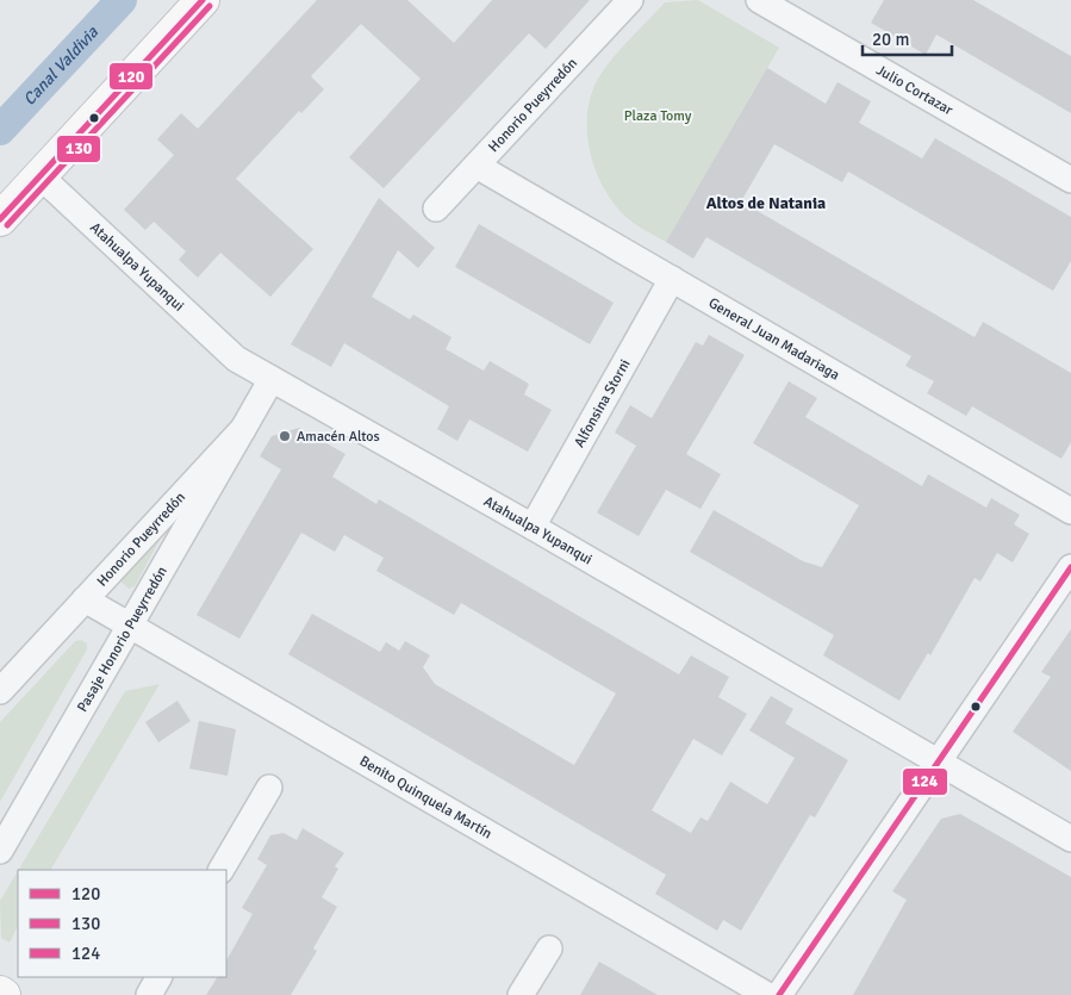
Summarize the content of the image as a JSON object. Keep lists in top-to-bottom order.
{
  "streets": {
    "street": [
      "Julio Cortazar",
      "Honorio Pueyrredón",
      "Atahualpa Yupanqui",
      "General Juan Madariaga",
      "Alfonsina Storni",
      "Pasaje Honorio Pueyrredón",
      "Benito Quinquela Martín"
    ]
  },
  "crossings": [
    ["Honorio Pueyrredón", "Atahualpa Yupanqui"],
    ["Honorio Pueyrredón", "General Juan Madariaga"],
    ["Honorio Pueyrredón", "Pasaje Honorio Pueyrredón"],
    ["Honorio Pueyrredón", "Benito Quinquela Martín"],
    ["Atahualpa Yupanqui", "Alfonsina Storni"],
    ["General Juan Madariaga", "Alfonsina Storni"],
    ["Pasaje Honorio Pueyrredón", "Benito Quinquela Martín"]
  ],
  "districts": ["Altos de Natania"],
  "water": ["Canal Valdivia"],
  "parks": ["Plaza Tomy"],
  "places": ["Amacén Altos"],
  "lines": ["transit line 120", "transit line 130", "transit line 124"],
  "legend": ["120", "130", "124"],
  "scale_bar": "20 m"
}
